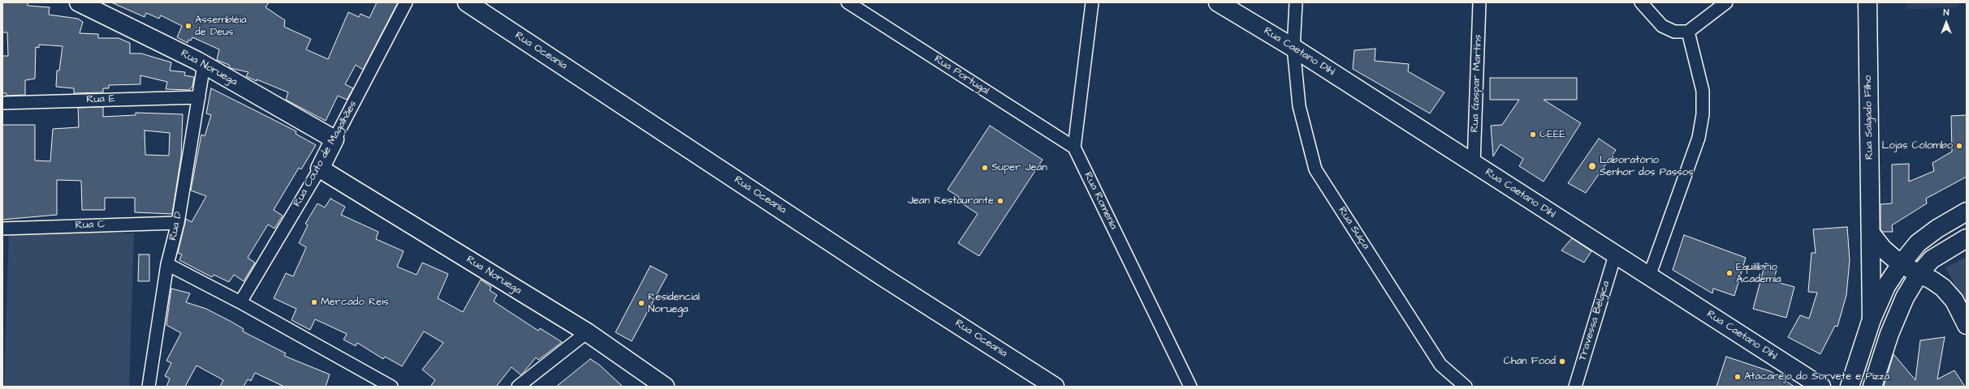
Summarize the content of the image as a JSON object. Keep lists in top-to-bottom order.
{
  "streets": {
    "street": [
      "Rua Oceania",
      "Rua Caetano Dihl",
      "Rua Noruega",
      "Rua Portugal",
      "Rua Gaspar Martins",
      "Rua E",
      "Rua Salgado Filho",
      "Rua Couto de Magalhães",
      "Rua Romenia",
      "Rua C",
      "Rua D",
      "Rua Suiça",
      "Travessa Bélgica"
    ]
  },
  "crossings": [
    ["Rua Caetano Dihl", "Rua Gaspar Martins"],
    ["Rua Caetano Dihl", "Rua Suiça"],
    ["Rua Caetano Dihl", "Travessa Bélgica"],
    ["Rua Noruega", "Rua Couto de Magalhães"],
    ["Rua Noruega", "Rua D"],
    ["Rua Portugal", "Rua Romenia"],
    ["Rua E", "Rua D"],
    ["Rua C", "Rua D"]
  ],
  "places": [
    "Assembléia de Deus",
    "CEEE",
    "Lojas Colombo",
    "Laboratório Senhor dos Passos",
    "Super Jean",
    "Jean Restaurante",
    "Equilíbrio Academia",
    "Mercado Reis",
    "Residencial Noruega",
    "Chan Food",
    "Atacarejo do Sorvete e Pizza"
  ],
  "north": "top"
}
